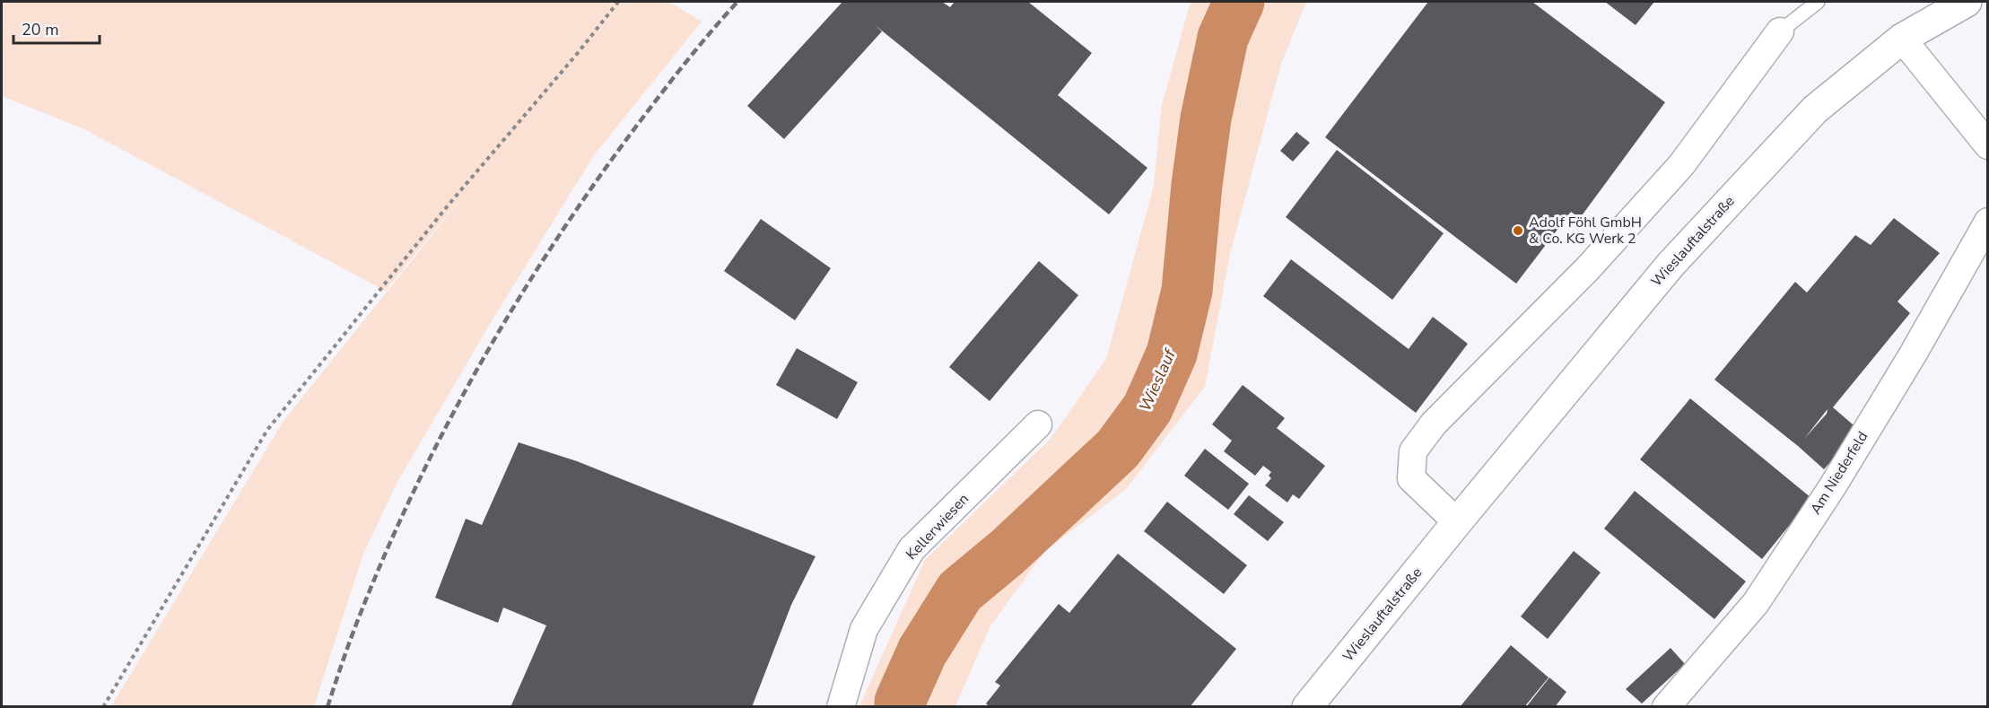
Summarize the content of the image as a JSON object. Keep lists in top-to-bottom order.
{
  "streets": {
    "street": ["Wieslauftalstraße", "Am Niederfeld", "Kellerwiesen"]
  },
  "water": ["Wieslauf"],
  "places": ["Adolf Föhl GmbH & Co. KG Werk 2"],
  "scale_bar": "20 m"
}
